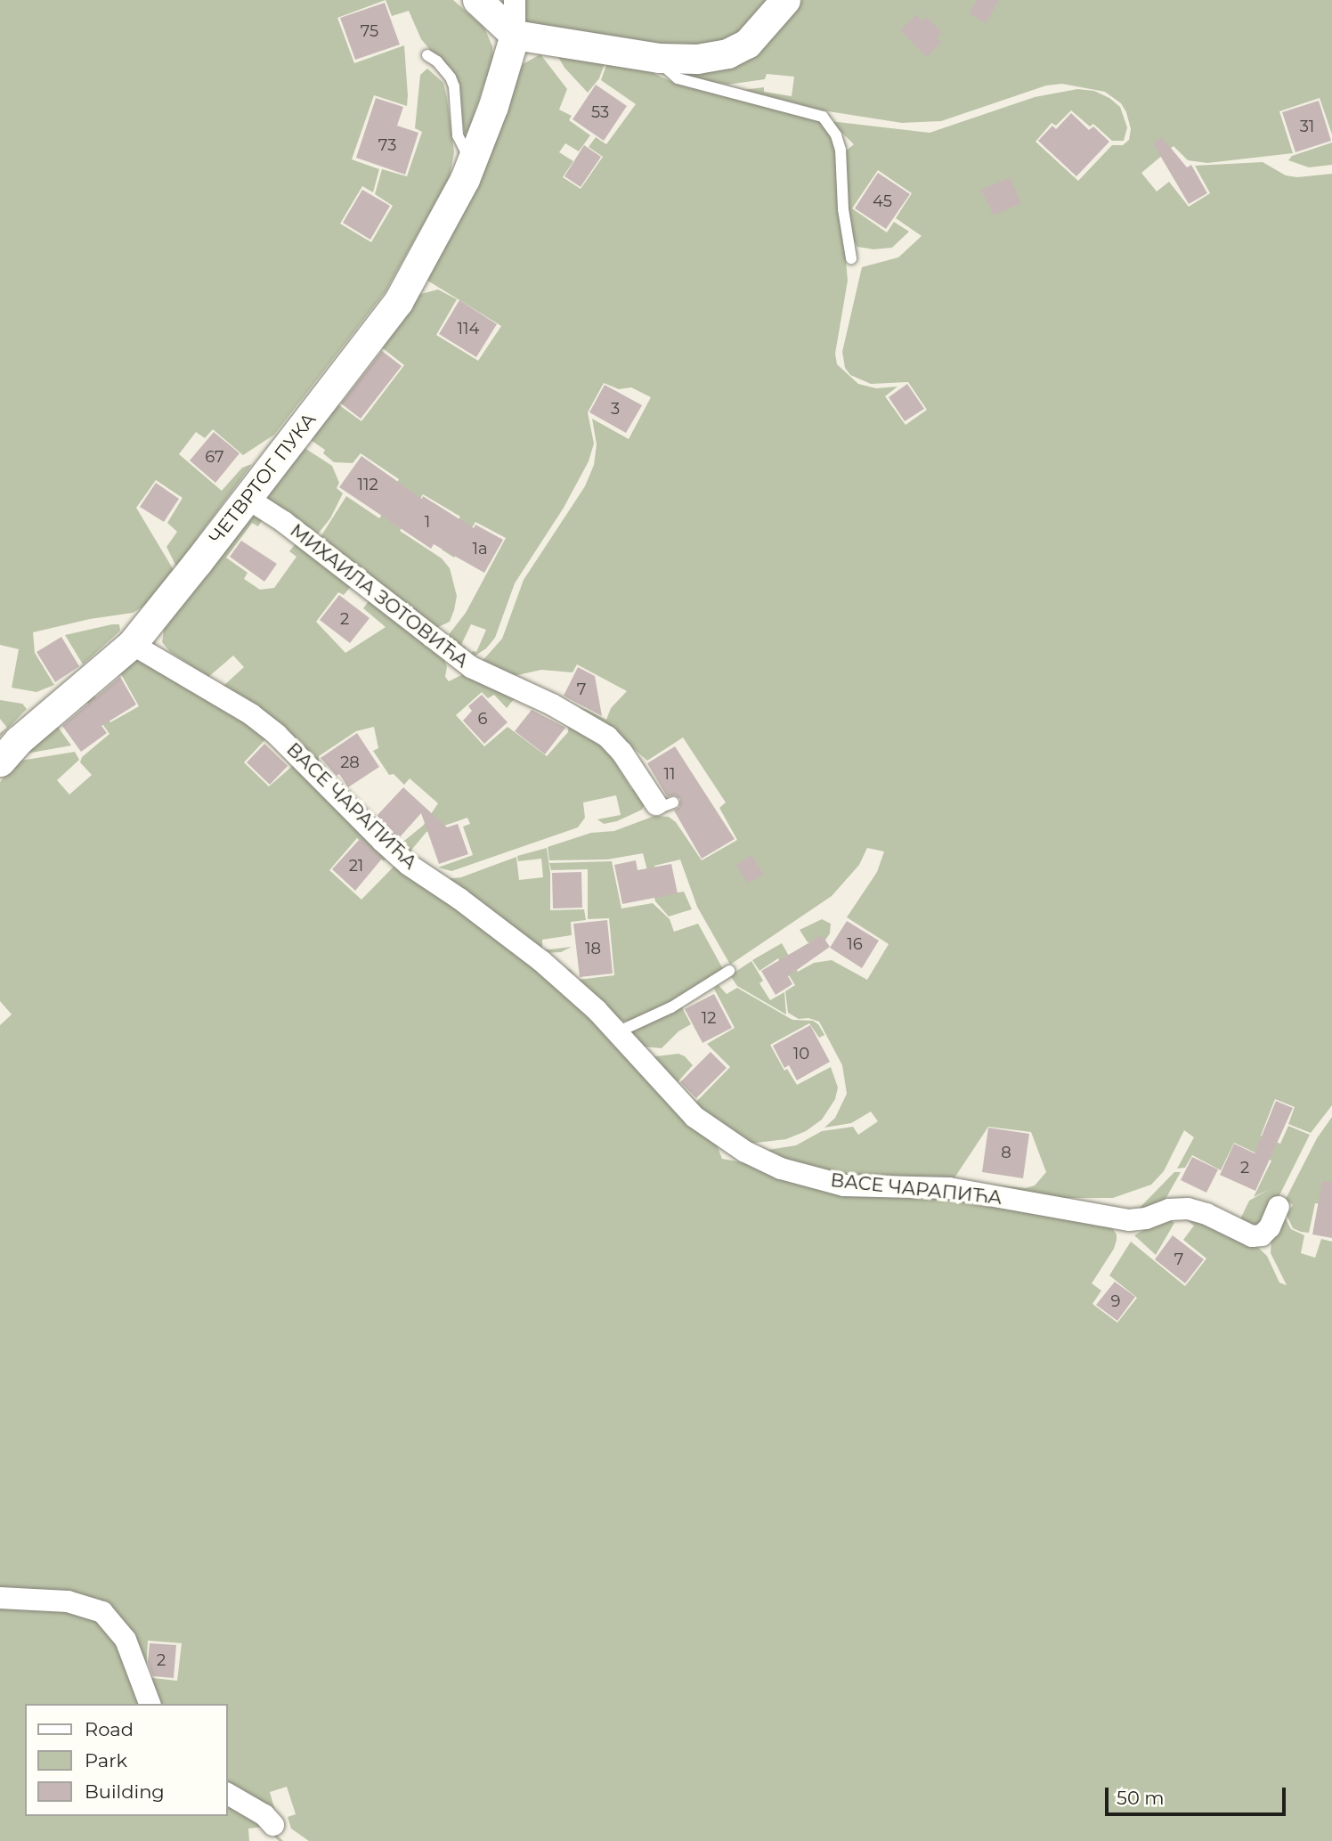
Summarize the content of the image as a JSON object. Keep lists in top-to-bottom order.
{
  "streets": {
    "street": ["ЧЕТВРТОГ ПУКА", "МИХАИЛА ЗОТОВИЋА", "ВАСЕ ЧАРАПИЋА"]
  },
  "crossings": [
    ["ЧЕТВРТОГ ПУКА", "МИХАИЛА ЗОТОВИЋА"],
    ["ЧЕТВРТОГ ПУКА", "ВАСЕ ЧАРАПИЋА"]
  ],
  "house_numbers": [
    "75",
    "53",
    "31",
    "73",
    "45",
    "114",
    "3",
    "67",
    "112",
    "1",
    "1a",
    "2",
    "7",
    "6",
    "28",
    "11",
    "21",
    "16",
    "18",
    "12",
    "10",
    "8",
    "2",
    "7",
    "9",
    "2"
  ],
  "legend": ["Road", "Park", "Building"],
  "scale_bar": "50 m"
}
